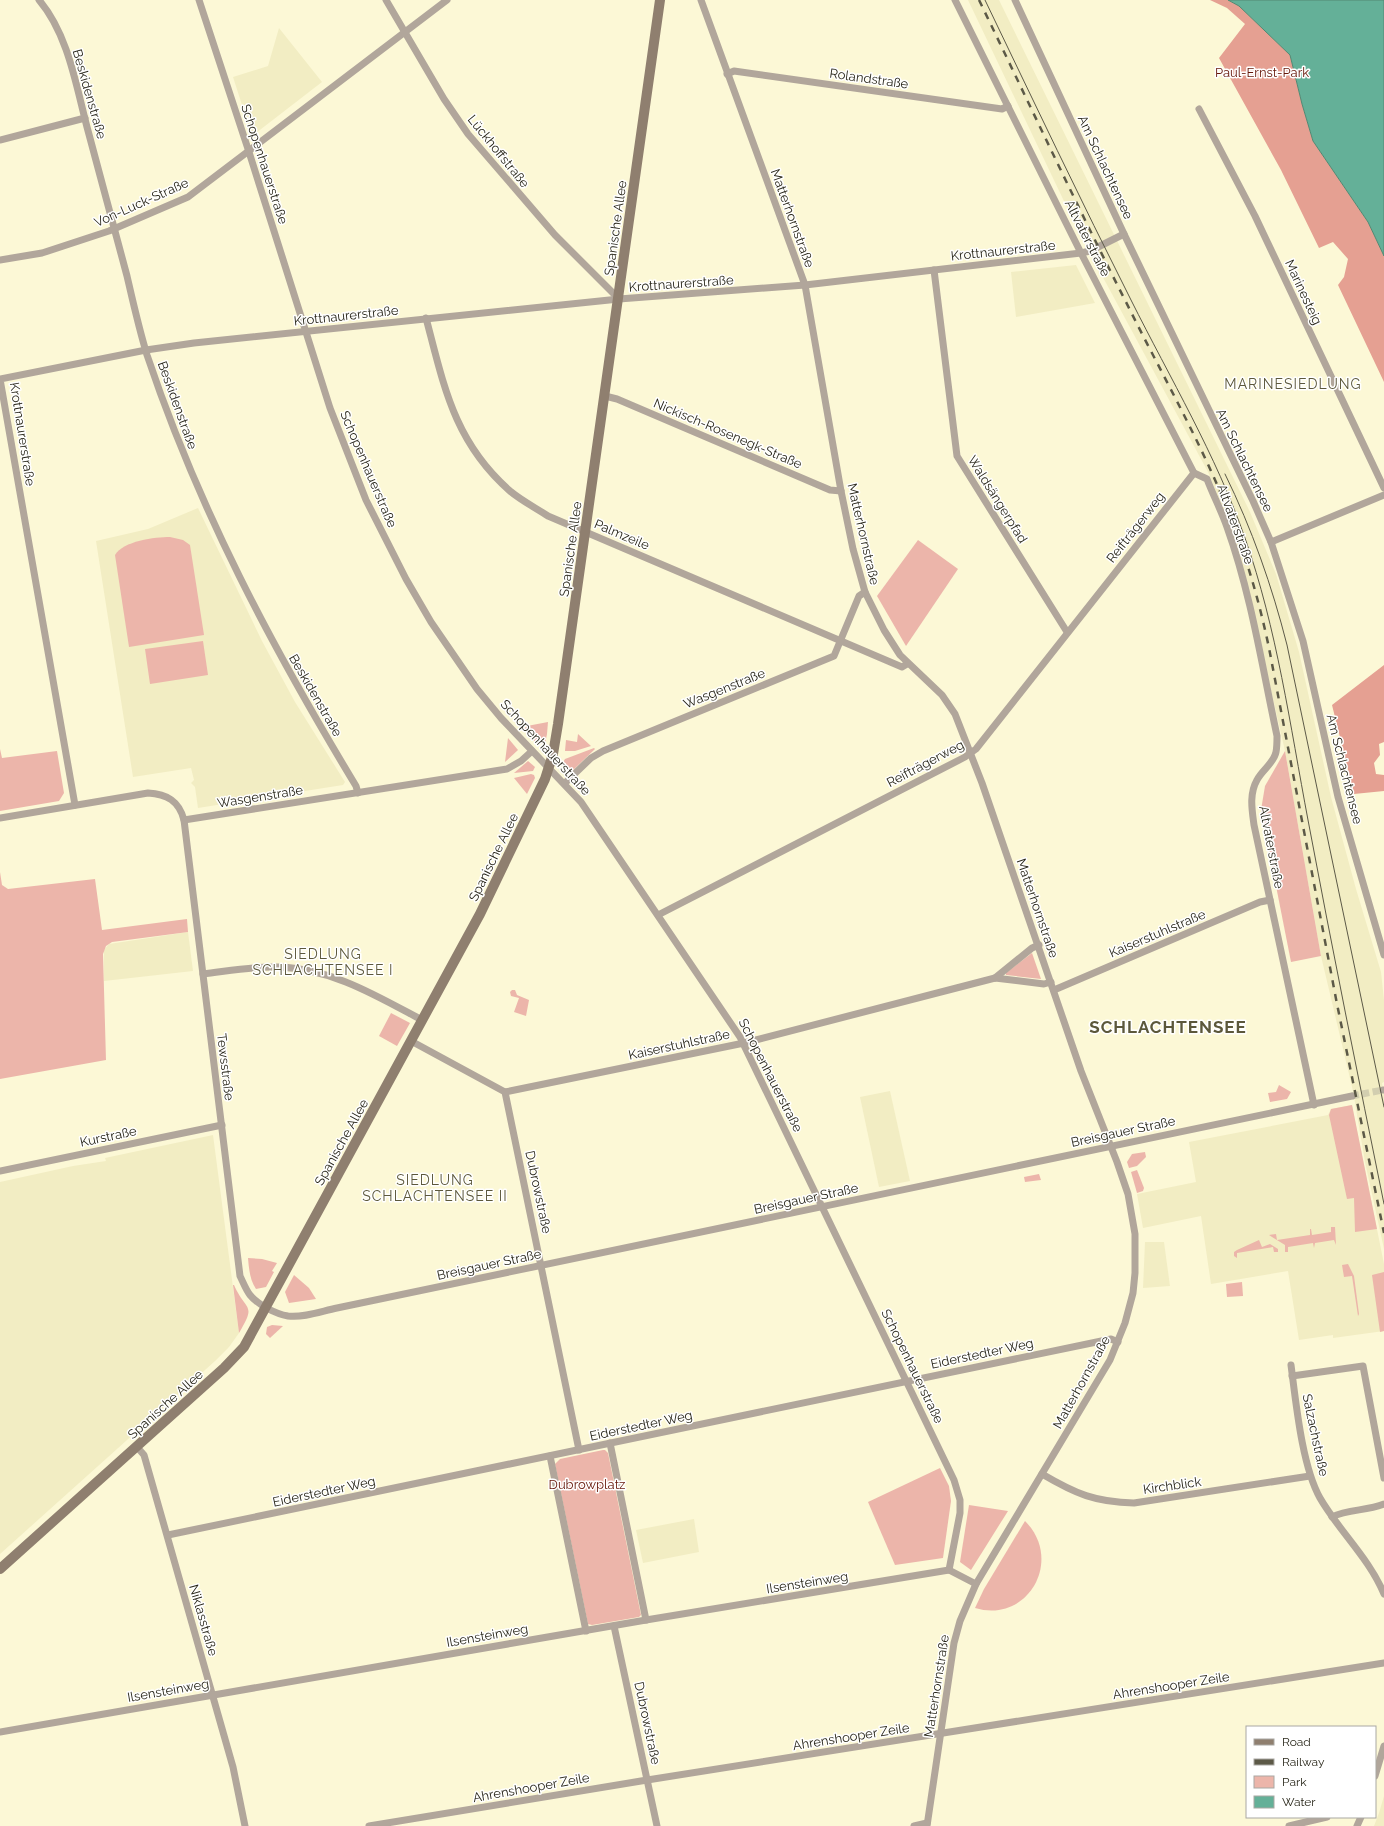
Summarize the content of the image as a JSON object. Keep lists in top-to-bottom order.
{
  "streets": {
    "main road": ["Spanische Allee"],
    "street": [
      "Rolandstraße",
      "Beskidenstraße",
      "Lückhoffstraße",
      "Schopenhauerstraße",
      "Am Schlachtensee",
      "Von-Luck-Straße",
      "Matterhornstraße",
      "Altvaterstraße",
      "Krottnaurerstraße",
      "Marinesteig",
      "Nickisch-Rosenegk-Straße",
      "Waldsängerpfad",
      "Reifträgerweg",
      "Palmzeile",
      "Wasgenstraße",
      "Kaiserstuhlstraße",
      "Tewsstraße",
      "Breisgauer Straße",
      "Kurstraße",
      "Dubrowstraße",
      "Eiderstedter Weg",
      "Salzachstraße",
      "Kirchblick",
      "Ilsensteinweg",
      "Niklasstraße",
      "Ahrenshooper Zeile"
    ]
  },
  "crossings": [
    ["Rolandstraße", "Matterhornstraße"],
    ["Rolandstraße", "Altvaterstraße"],
    ["Beskidenstraße", "Von-Luck-Straße"],
    ["Beskidenstraße", "Krottnaurerstraße"],
    ["Beskidenstraße", "Wasgenstraße"],
    ["Lückhoffstraße", "Von-Luck-Straße"],
    ["Lückhoffstraße", "Spanische Allee"],
    ["Lückhoffstraße", "Krottnaurerstraße"],
    ["Schopenhauerstraße", "Von-Luck-Straße"],
    ["Schopenhauerstraße", "Spanische Allee"],
    ["Schopenhauerstraße", "Krottnaurerstraße"],
    ["Schopenhauerstraße", "Reifträgerweg"],
    ["Schopenhauerstraße", "Wasgenstraße"],
    ["Schopenhauerstraße", "Kaiserstuhlstraße"],
    ["Schopenhauerstraße", "Breisgauer Straße"],
    ["Schopenhauerstraße", "Eiderstedter Weg"],
    ["Schopenhauerstraße", "Ilsensteinweg"],
    ["Am Schlachtensee", "Krottnaurerstraße"],
    ["Matterhornstraße", "Krottnaurerstraße"],
    ["Matterhornstraße", "Nickisch-Rosenegk-Straße"],
    ["Matterhornstraße", "Reifträgerweg"],
    ["Matterhornstraße", "Palmzeile"],
    ["Matterhornstraße", "Wasgenstraße"],
    ["Matterhornstraße", "Kaiserstuhlstraße"],
    ["Matterhornstraße", "Breisgauer Straße"],
    ["Matterhornstraße", "Eiderstedter Weg"],
    ["Matterhornstraße", "Kirchblick"],
    ["Matterhornstraße", "Ahrenshooper Zeile"],
    ["Spanische Allee", "Krottnaurerstraße"],
    ["Spanische Allee", "Nickisch-Rosenegk-Straße"],
    ["Spanische Allee", "Palmzeile"],
    ["Spanische Allee", "Tewsstraße"],
    ["Spanische Allee", "Breisgauer Straße"],
    ["Spanische Allee", "Niklasstraße"],
    ["Altvaterstraße", "Krottnaurerstraße"],
    ["Altvaterstraße", "Reifträgerweg"],
    ["Altvaterstraße", "Kaiserstuhlstraße"],
    ["Altvaterstraße", "Breisgauer Straße"],
    ["Krottnaurerstraße", "Waldsängerpfad"],
    ["Krottnaurerstraße", "Palmzeile"],
    ["Waldsängerpfad", "Reifträgerweg"],
    ["Palmzeile", "Wasgenstraße"],
    ["Wasgenstraße", "Tewsstraße"],
    ["Kaiserstuhlstraße", "Dubrowstraße"],
    ["Tewsstraße", "Breisgauer Straße"],
    ["Tewsstraße", "Kurstraße"],
    ["Breisgauer Straße", "Dubrowstraße"],
    ["Dubrowstraße", "Eiderstedter Weg"],
    ["Dubrowstraße", "Ilsensteinweg"],
    ["Dubrowstraße", "Ahrenshooper Zeile"],
    ["Eiderstedter Weg", "Niklasstraße"],
    ["Salzachstraße", "Kirchblick"],
    ["Ilsensteinweg", "Niklasstraße"]
  ],
  "districts": [
    "MARINESIEDLUNG",
    "SIEDLUNG SCHLACHTENSEE I",
    "SCHLACHTENSEE",
    "SIEDLUNG SCHLACHTENSEE II"
  ],
  "parks": ["Paul-Ernst-Park", "Dubrowplatz"],
  "legend": [
    "Road",
    "Railway",
    "Park",
    "Water"
  ]
}
